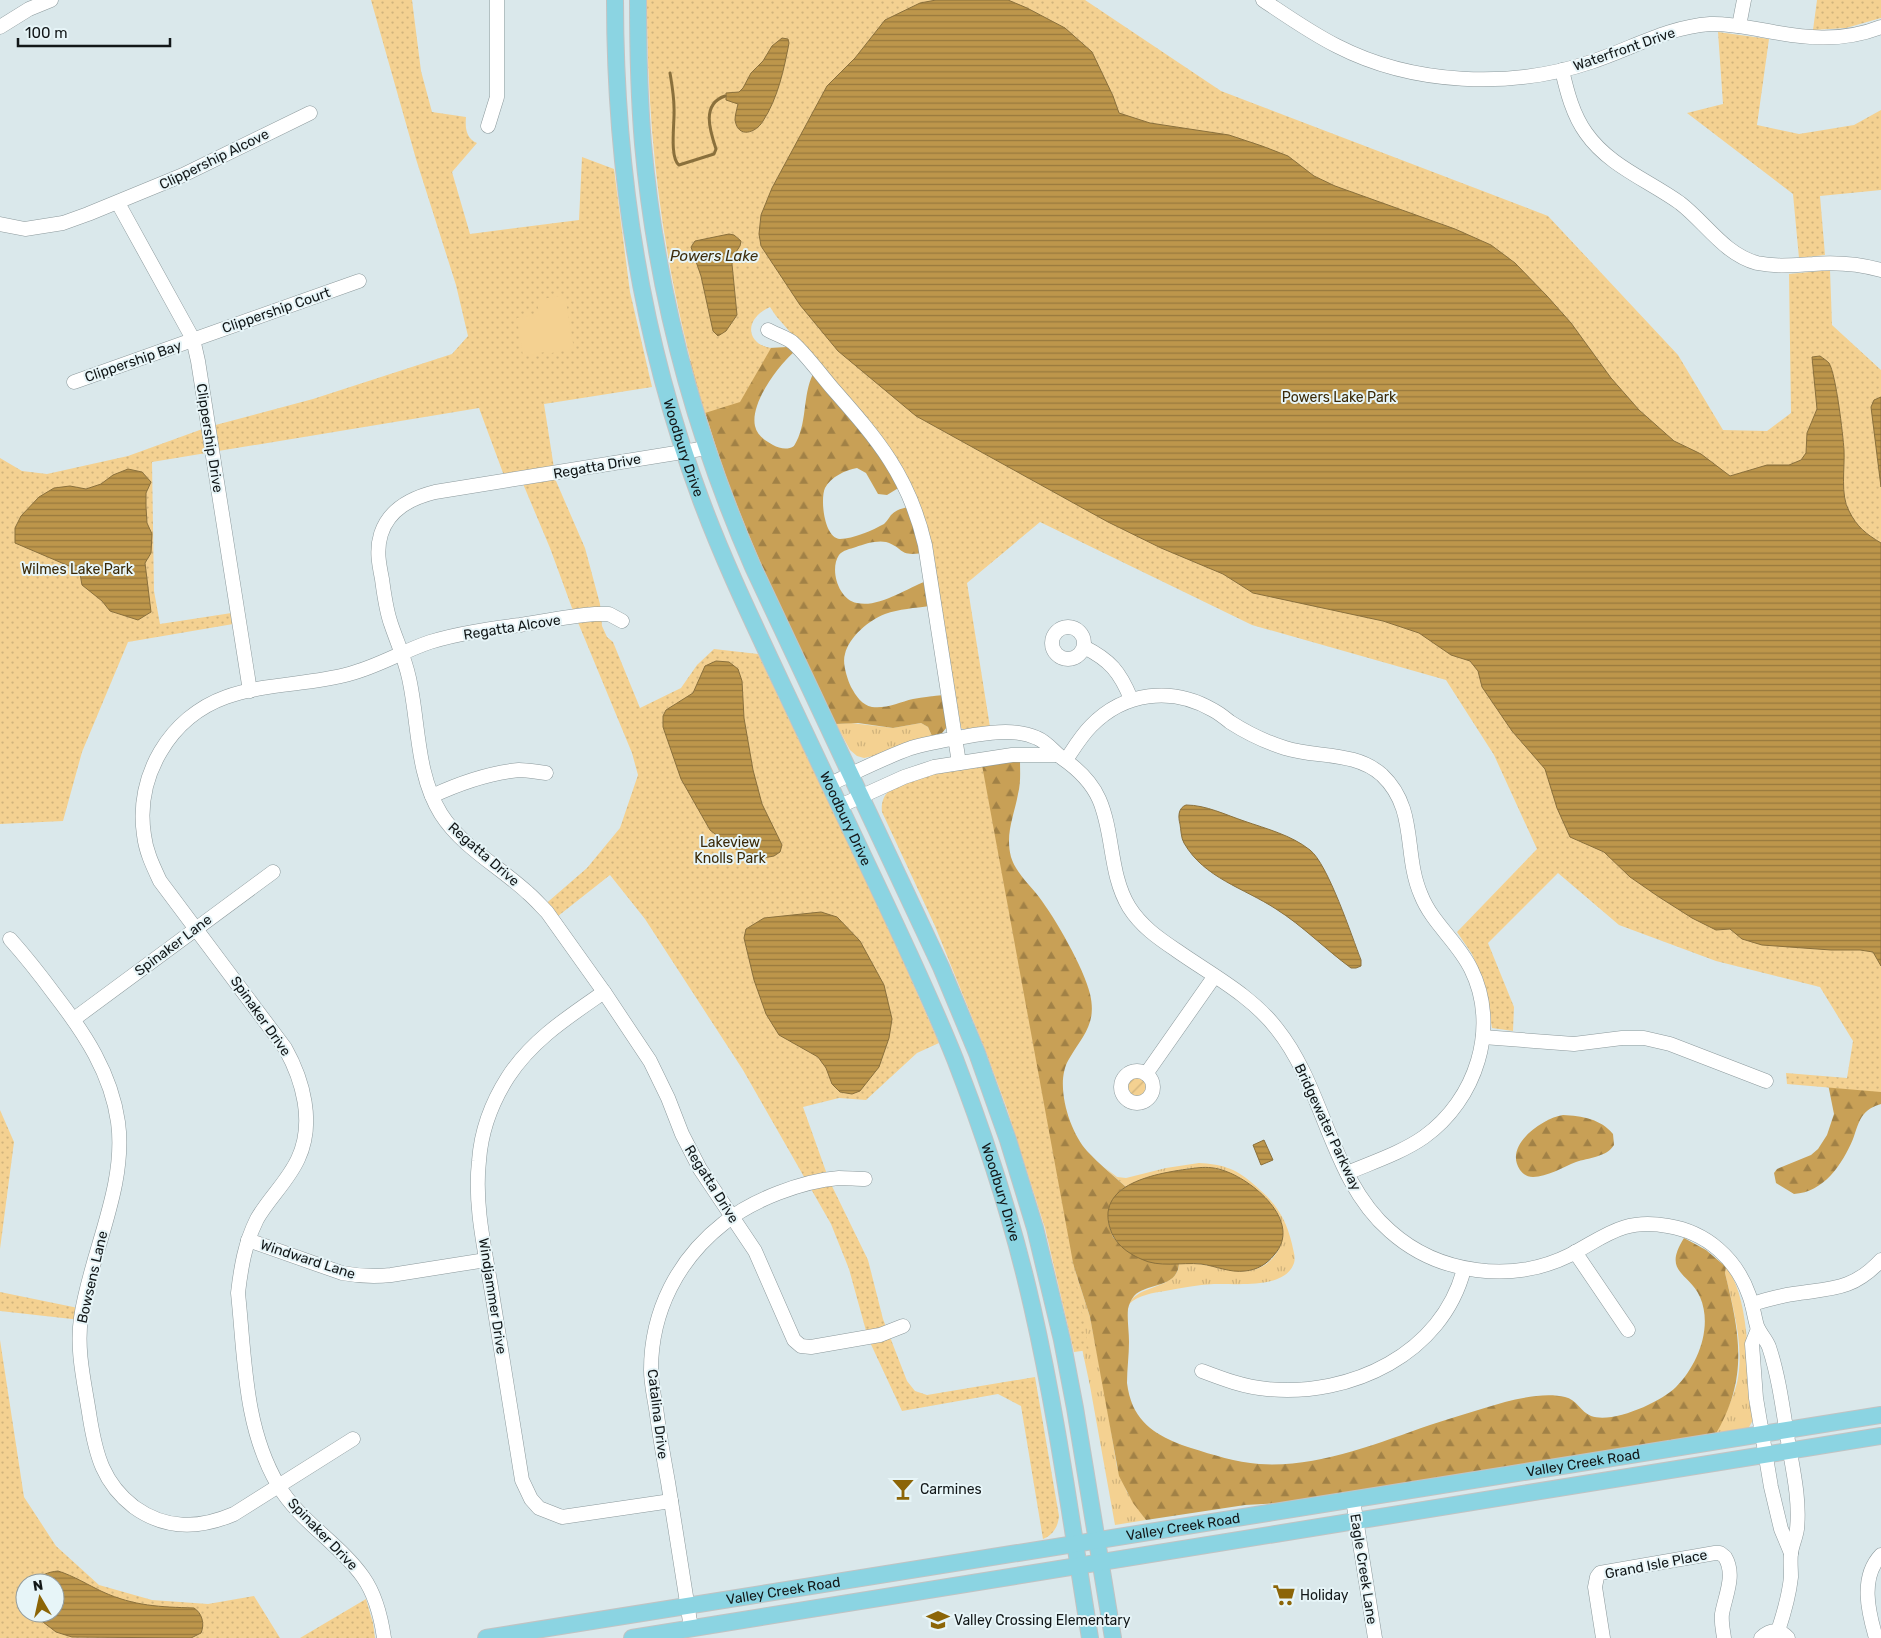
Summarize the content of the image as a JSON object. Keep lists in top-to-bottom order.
{
  "streets": {
    "main road": ["Woodbury Drive", "Valley Creek Road"],
    "street": [
      "Waterfront Drive",
      "Clippership Alcove",
      "Clippership Court",
      "Clippership Bay",
      "Clippership Drive",
      "Regatta Drive",
      "Regatta Alcove",
      "Spinaker Lane",
      "Spinaker Drive",
      "Bridgewater Parkway",
      "Windward Lane",
      "Bowsens Lane",
      "Windjammer Drive",
      "Catalina Drive",
      "Grand Isle Place",
      "Eagle Creek Lane"
    ]
  },
  "crossings": [
    ["Clippership Alcove", "Clippership Drive"],
    ["Clippership Court", "Clippership Bay"],
    ["Clippership Court", "Clippership Drive"],
    ["Clippership Bay", "Clippership Drive"],
    ["Clippership Drive", "Spinaker Drive"],
    ["Woodbury Drive", "Regatta Drive"],
    ["Woodbury Drive", "Bridgewater Parkway"],
    ["Woodbury Drive", "Valley Creek Road"],
    ["Regatta Drive", "Regatta Alcove"],
    ["Regatta Drive", "Spinaker Drive"],
    ["Regatta Drive", "Windjammer Drive"],
    ["Regatta Drive", "Catalina Drive"],
    ["Regatta Alcove", "Spinaker Drive"],
    ["Spinaker Lane", "Spinaker Drive"],
    ["Spinaker Lane", "Bowsens Lane"],
    ["Spinaker Drive", "Windward Lane"],
    ["Spinaker Drive", "Bowsens Lane"],
    ["Bridgewater Parkway", "Valley Creek Road"],
    ["Windward Lane", "Windjammer Drive"],
    ["Windjammer Drive", "Catalina Drive"],
    ["Catalina Drive", "Valley Creek Road"],
    ["Valley Creek Road", "Eagle Creek Lane"]
  ],
  "water": ["Powers Lake"],
  "parks": ["Powers Lake Park", "Wilmes Lake Park", "Lakeview Knolls Park"],
  "places": {
    "bar": ["Carmines"],
    "supermarket": ["Holiday"],
    "school or university": ["Valley Crossing Elementary"]
  },
  "scale_bar": "100 m",
  "north": "top"
}
